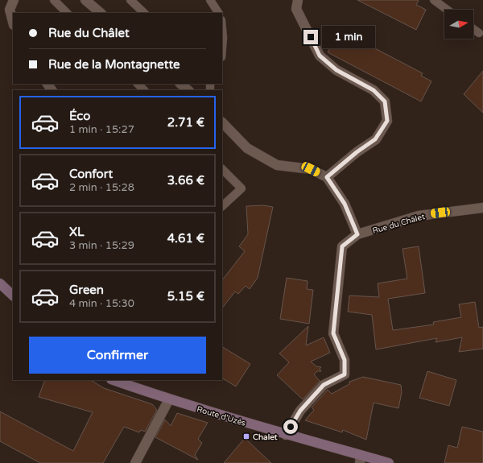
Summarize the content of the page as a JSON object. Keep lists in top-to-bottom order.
{
  "streets": {
    "main road": ["Route d'Uzès"],
    "street": ["Rue du Châlet"]
  },
  "crossings": [
    ["Rue du Châlet", "Route d'Uzès"]
  ],
  "places": {
    "transit": ["Chalet"]
  },
  "north": "right",
  "page": {
    "banner": ["Rue du Châlet", "Rue de la Montagnette"],
    "bubble": "1 min",
    "list": [
      {
        "name": "Éco",
        "note": "1 min · 15:27",
        "value": "2.71 €"
      },
      {
        "name": "Confort",
        "note": "2 min · 15:28",
        "value": "3.66 €"
      },
      {
        "name": "XL",
        "note": "3 min · 15:29",
        "value": "4.61 €"
      },
      {
        "name": "Green",
        "note": "4 min · 15:30",
        "value": "5.15 €"
      }
    ],
    "buttons": "Confirmer"
  }
}
